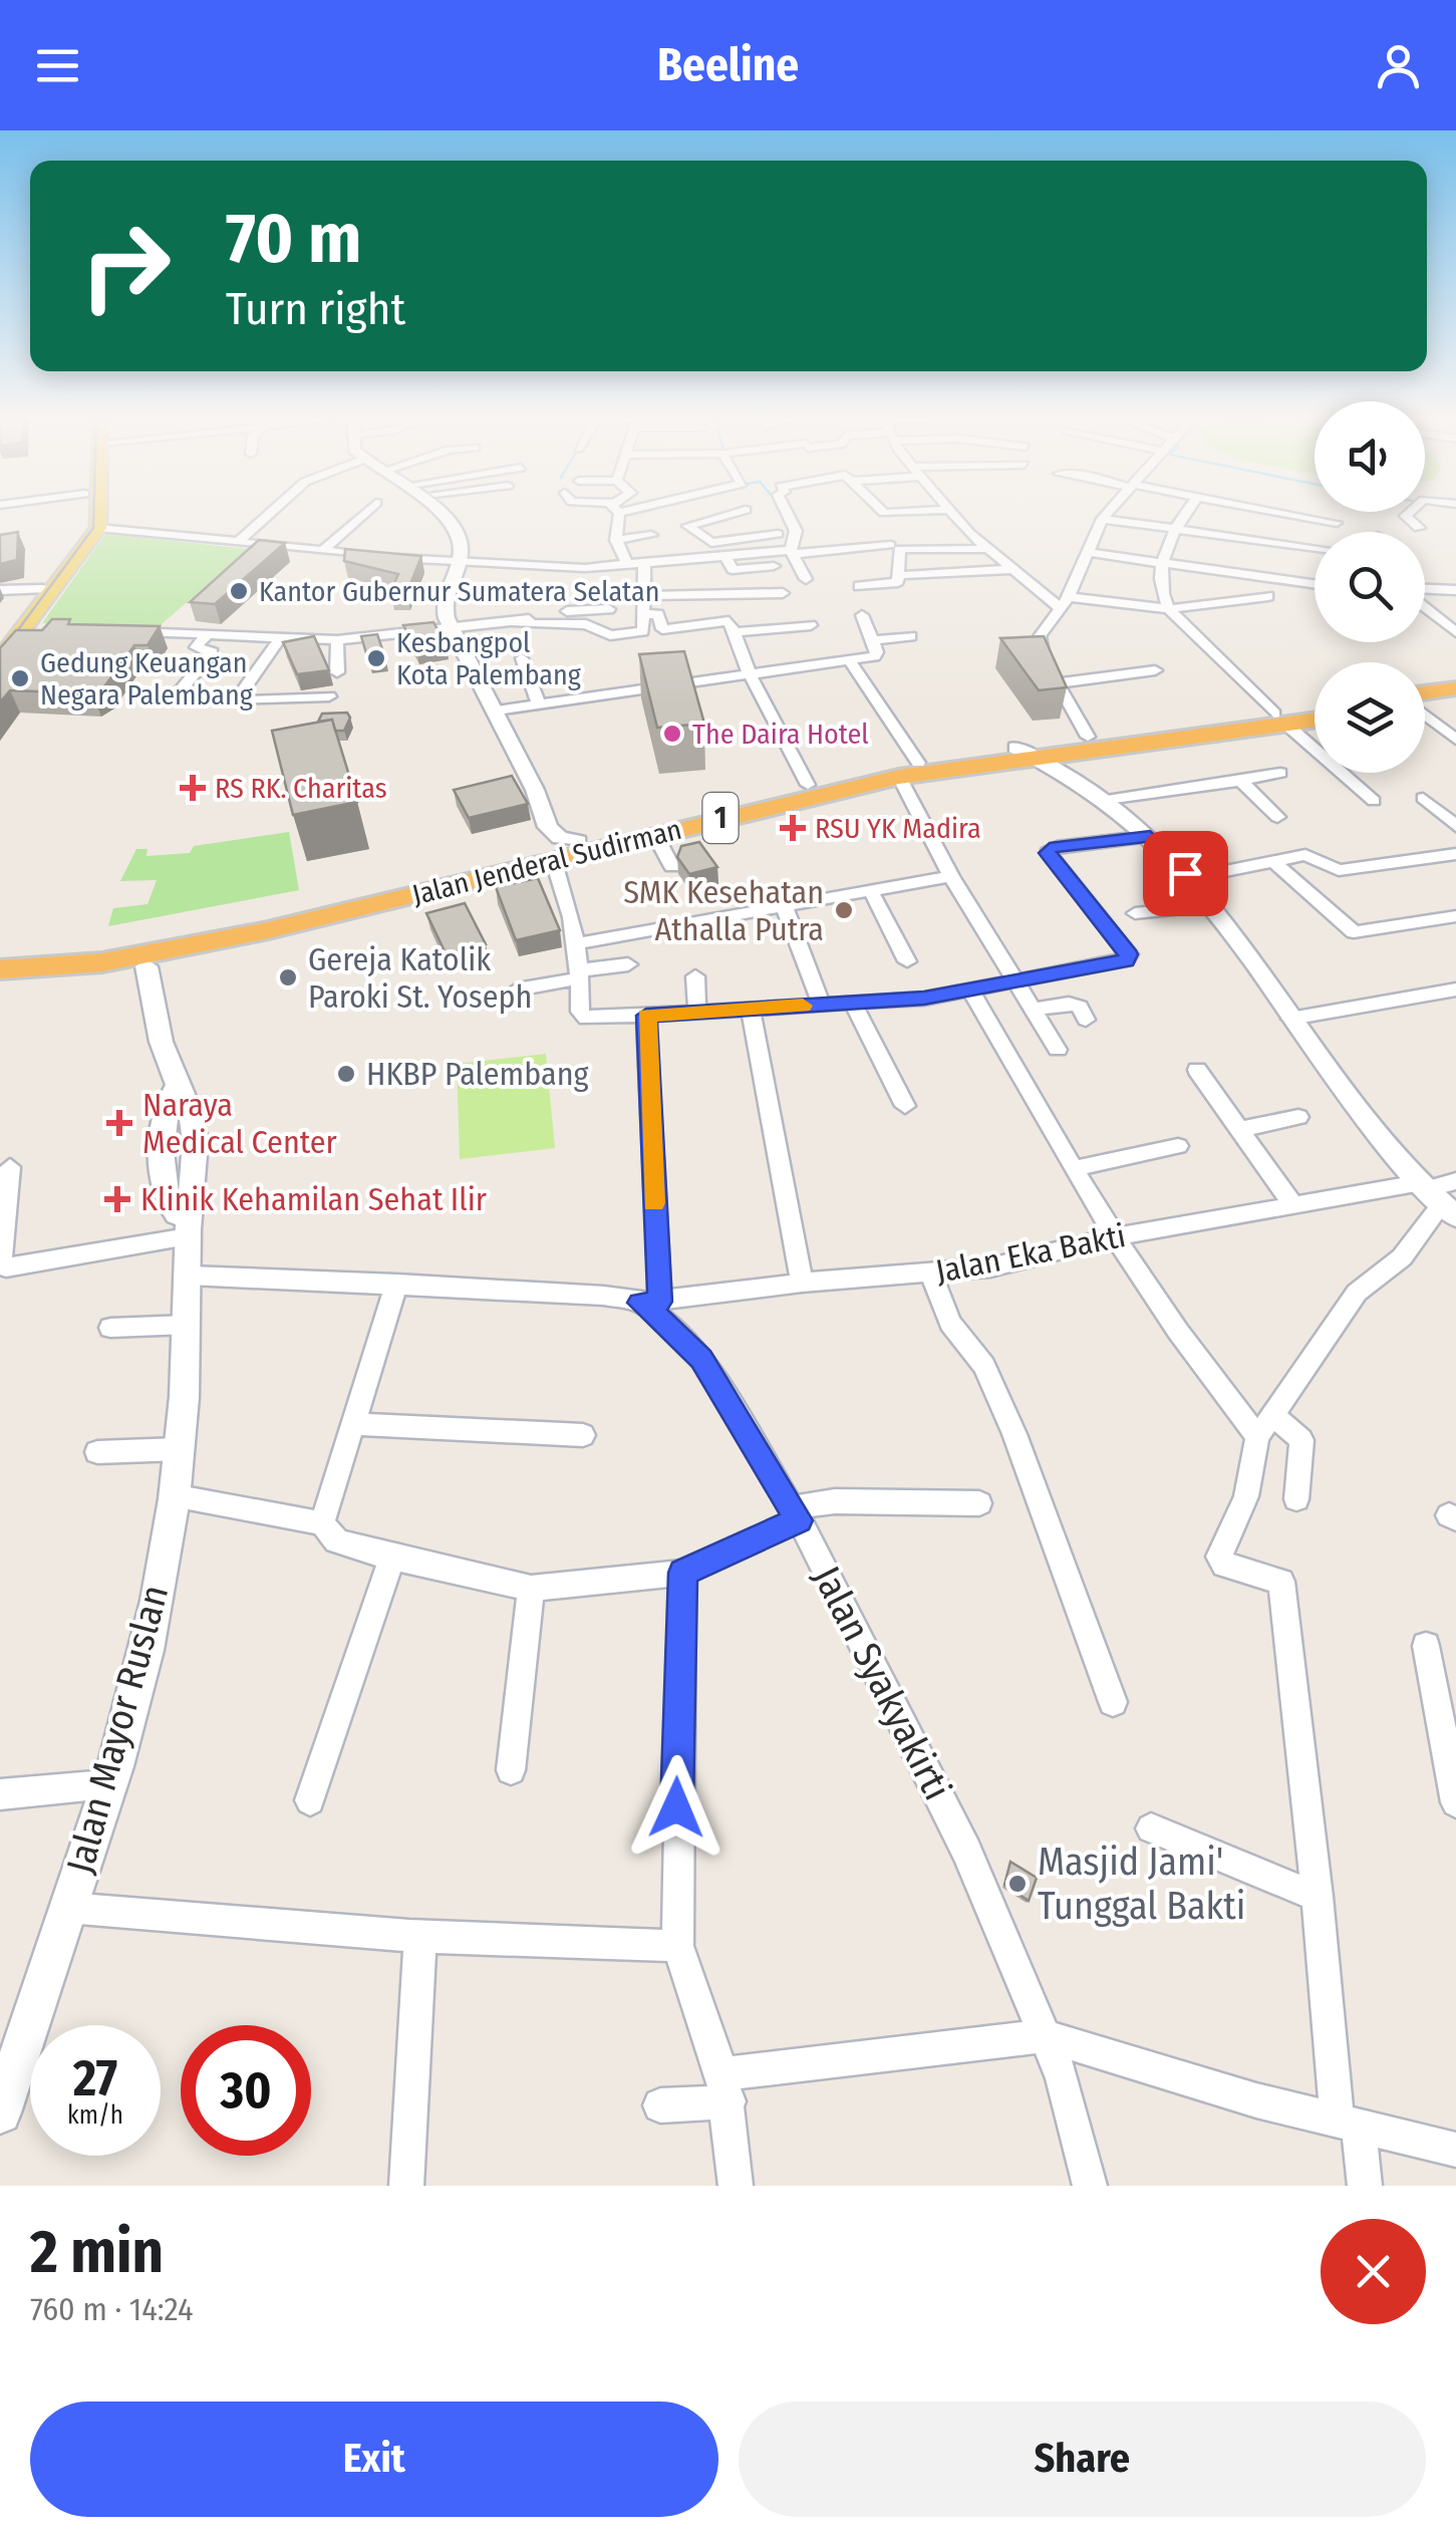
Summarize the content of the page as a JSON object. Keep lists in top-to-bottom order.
{
  "streets": {
    "highway": ["1", "Jalan Jenderal Sudirman"],
    "street": ["Jalan Eka Bakti", "Jalan Syakyakirti", "Jalan Mayor Ruslan"]
  },
  "crossings": [
    ["Jalan Jenderal Sudirman", "Jalan Mayor Ruslan"],
    ["Jalan Eka Bakti", "Jalan Syakyakirti"]
  ],
  "places": {
    "other": [
      "Kantor Gubernur Sumatera Selatan",
      "Kesbangpol Kota Palembang",
      "Gedung Keuangan Negara Palembang",
      "The Daira Hotel",
      "SMK Kesehatan Athalla Putra",
      "Gereja Katolik Paroki St. Yoseph",
      "HKBP Palembang",
      "Masjid Jami' Tunggal Bakti"
    ],
    "health": [
      "RS RK. Charitas",
      "RSU YK Madira",
      "Naraya Medical Center",
      "Klinik Kehamilan Sehat Ilir"
    ]
  },
  "page": {
    "header": "Beeline",
    "turn": ["70 m", "Turn right"],
    "speed": "27 km/h",
    "limit": "30",
    "heading": ["2 min", "760 m · 14:24"],
    "buttons": ["Exit", "Share"]
  }
}
